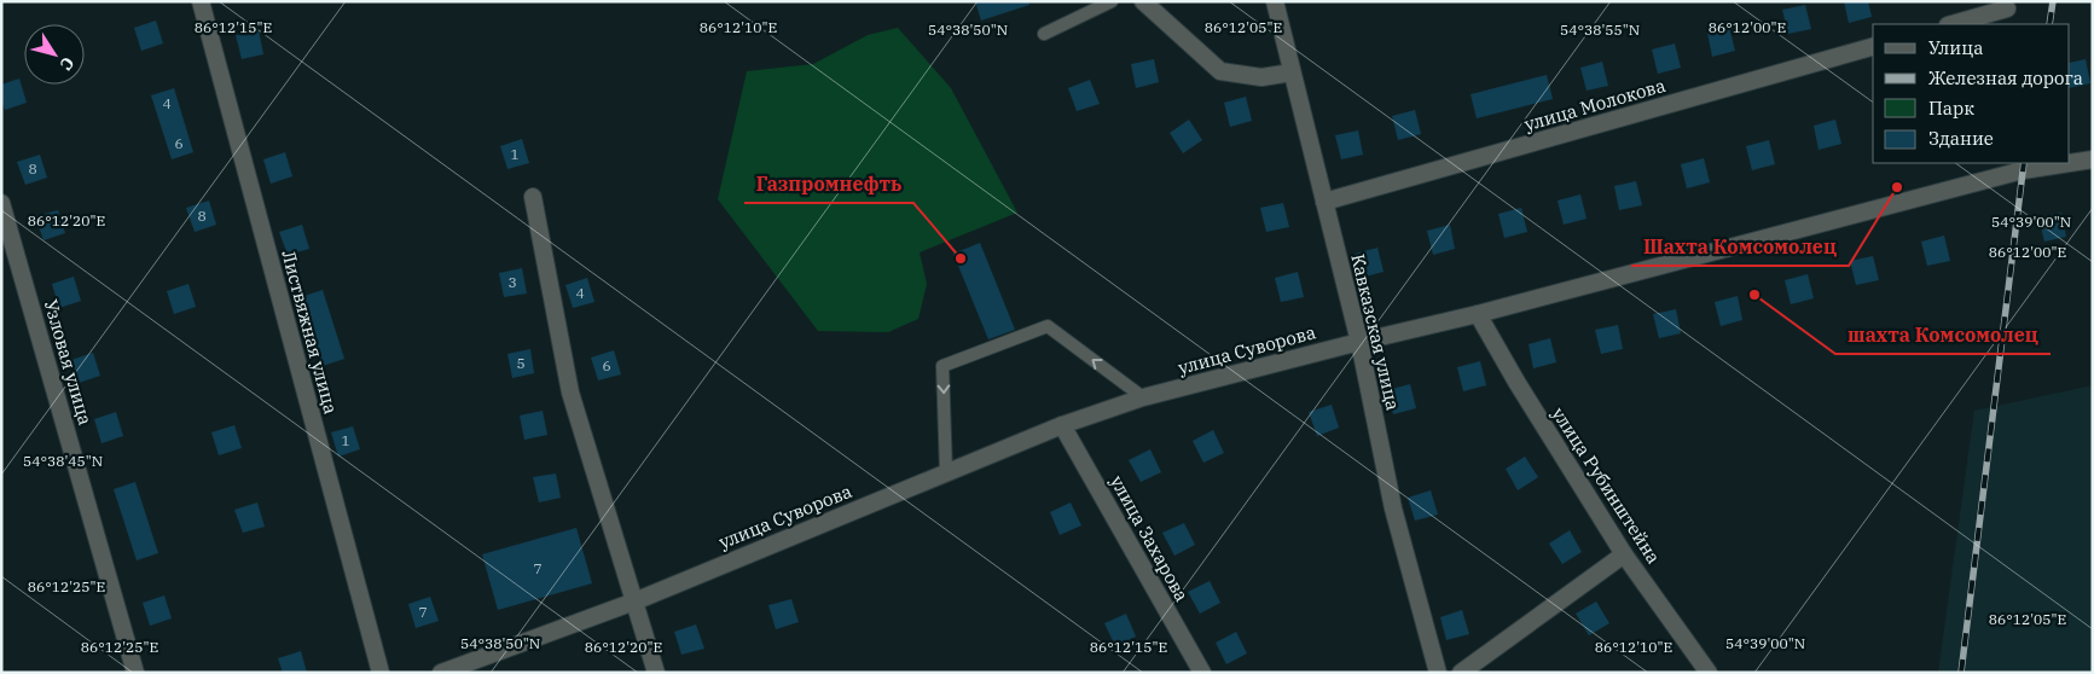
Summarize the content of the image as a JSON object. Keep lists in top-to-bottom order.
{
  "streets": {
    "street": [
      "улица Молокова",
      "Листвяжная улица",
      "Кавказская улица",
      "улица Суворова",
      "Узловая улица",
      "улица Рубинштейна",
      "улица Захарова"
    ]
  },
  "crossings": [
    ["улица Молокова", "Кавказская улица"],
    ["Кавказская улица", "улица Суворова"],
    ["улица Суворова", "улица Рубинштейна"],
    ["улица Суворова", "улица Захарова"]
  ],
  "places": ["Шахта Комсомолец", "Газпромнефть", "шахта Комсомолец"],
  "house_numbers": [
    "4",
    "6",
    "1",
    "8",
    "8",
    "3",
    "4",
    "5",
    "6",
    "1",
    "7",
    "7"
  ],
  "legend": [
    "Улица",
    "Железная дорога",
    "Парк",
    "Здание"
  ],
  "north": "bottom right",
  "coordinates": [
    "86°12'15\"E",
    "86°12'05\"E",
    "86°12'00\"E",
    "86°12'10\"E",
    "54°38'50\"N",
    "54°38'55\"N",
    "86°12'20\"E",
    "54°39'00\"N",
    "54°38'45\"N",
    "86°12'25\"E"
  ]
}
